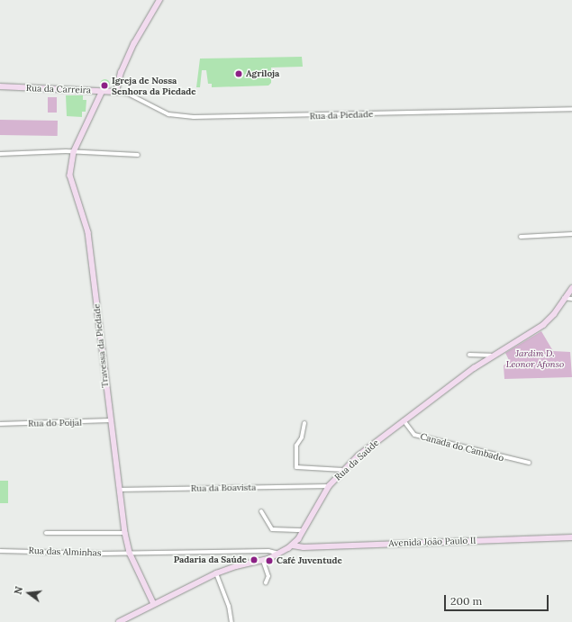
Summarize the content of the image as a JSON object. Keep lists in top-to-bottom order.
{
  "streets": {
    "street": [
      "Rua da Carreira",
      "Rua da Piedade",
      "Travessa da Piedade",
      "Rua do Poijal",
      "Canada do Cambado",
      "Rua da Saúde",
      "Rua da Boavista",
      "Avenida João Paulo II",
      "Rua das Alminhas"
    ]
  },
  "crossings": [
    ["Rua da Carreira", "Rua da Piedade"],
    ["Rua da Carreira", "Travessa da Piedade"],
    ["Travessa da Piedade", "Rua do Poijal"],
    ["Travessa da Piedade", "Rua da Saúde"],
    ["Travessa da Piedade", "Rua da Boavista"],
    ["Travessa da Piedade", "Rua das Alminhas"],
    ["Canada do Cambado", "Rua da Saúde"],
    ["Rua da Saúde", "Rua da Boavista"],
    ["Rua da Saúde", "Avenida João Paulo II"],
    ["Rua da Saúde", "Rua das Alminhas"]
  ],
  "parks": ["Jardim D. Leonor Afonso"],
  "places": [
    "Agriloja",
    "Igreja de Nossa Senhora da Piedade",
    "Padaria da Saúde",
    "Café Juventude"
  ],
  "scale_bar": "200 m",
  "north": "left"
}
